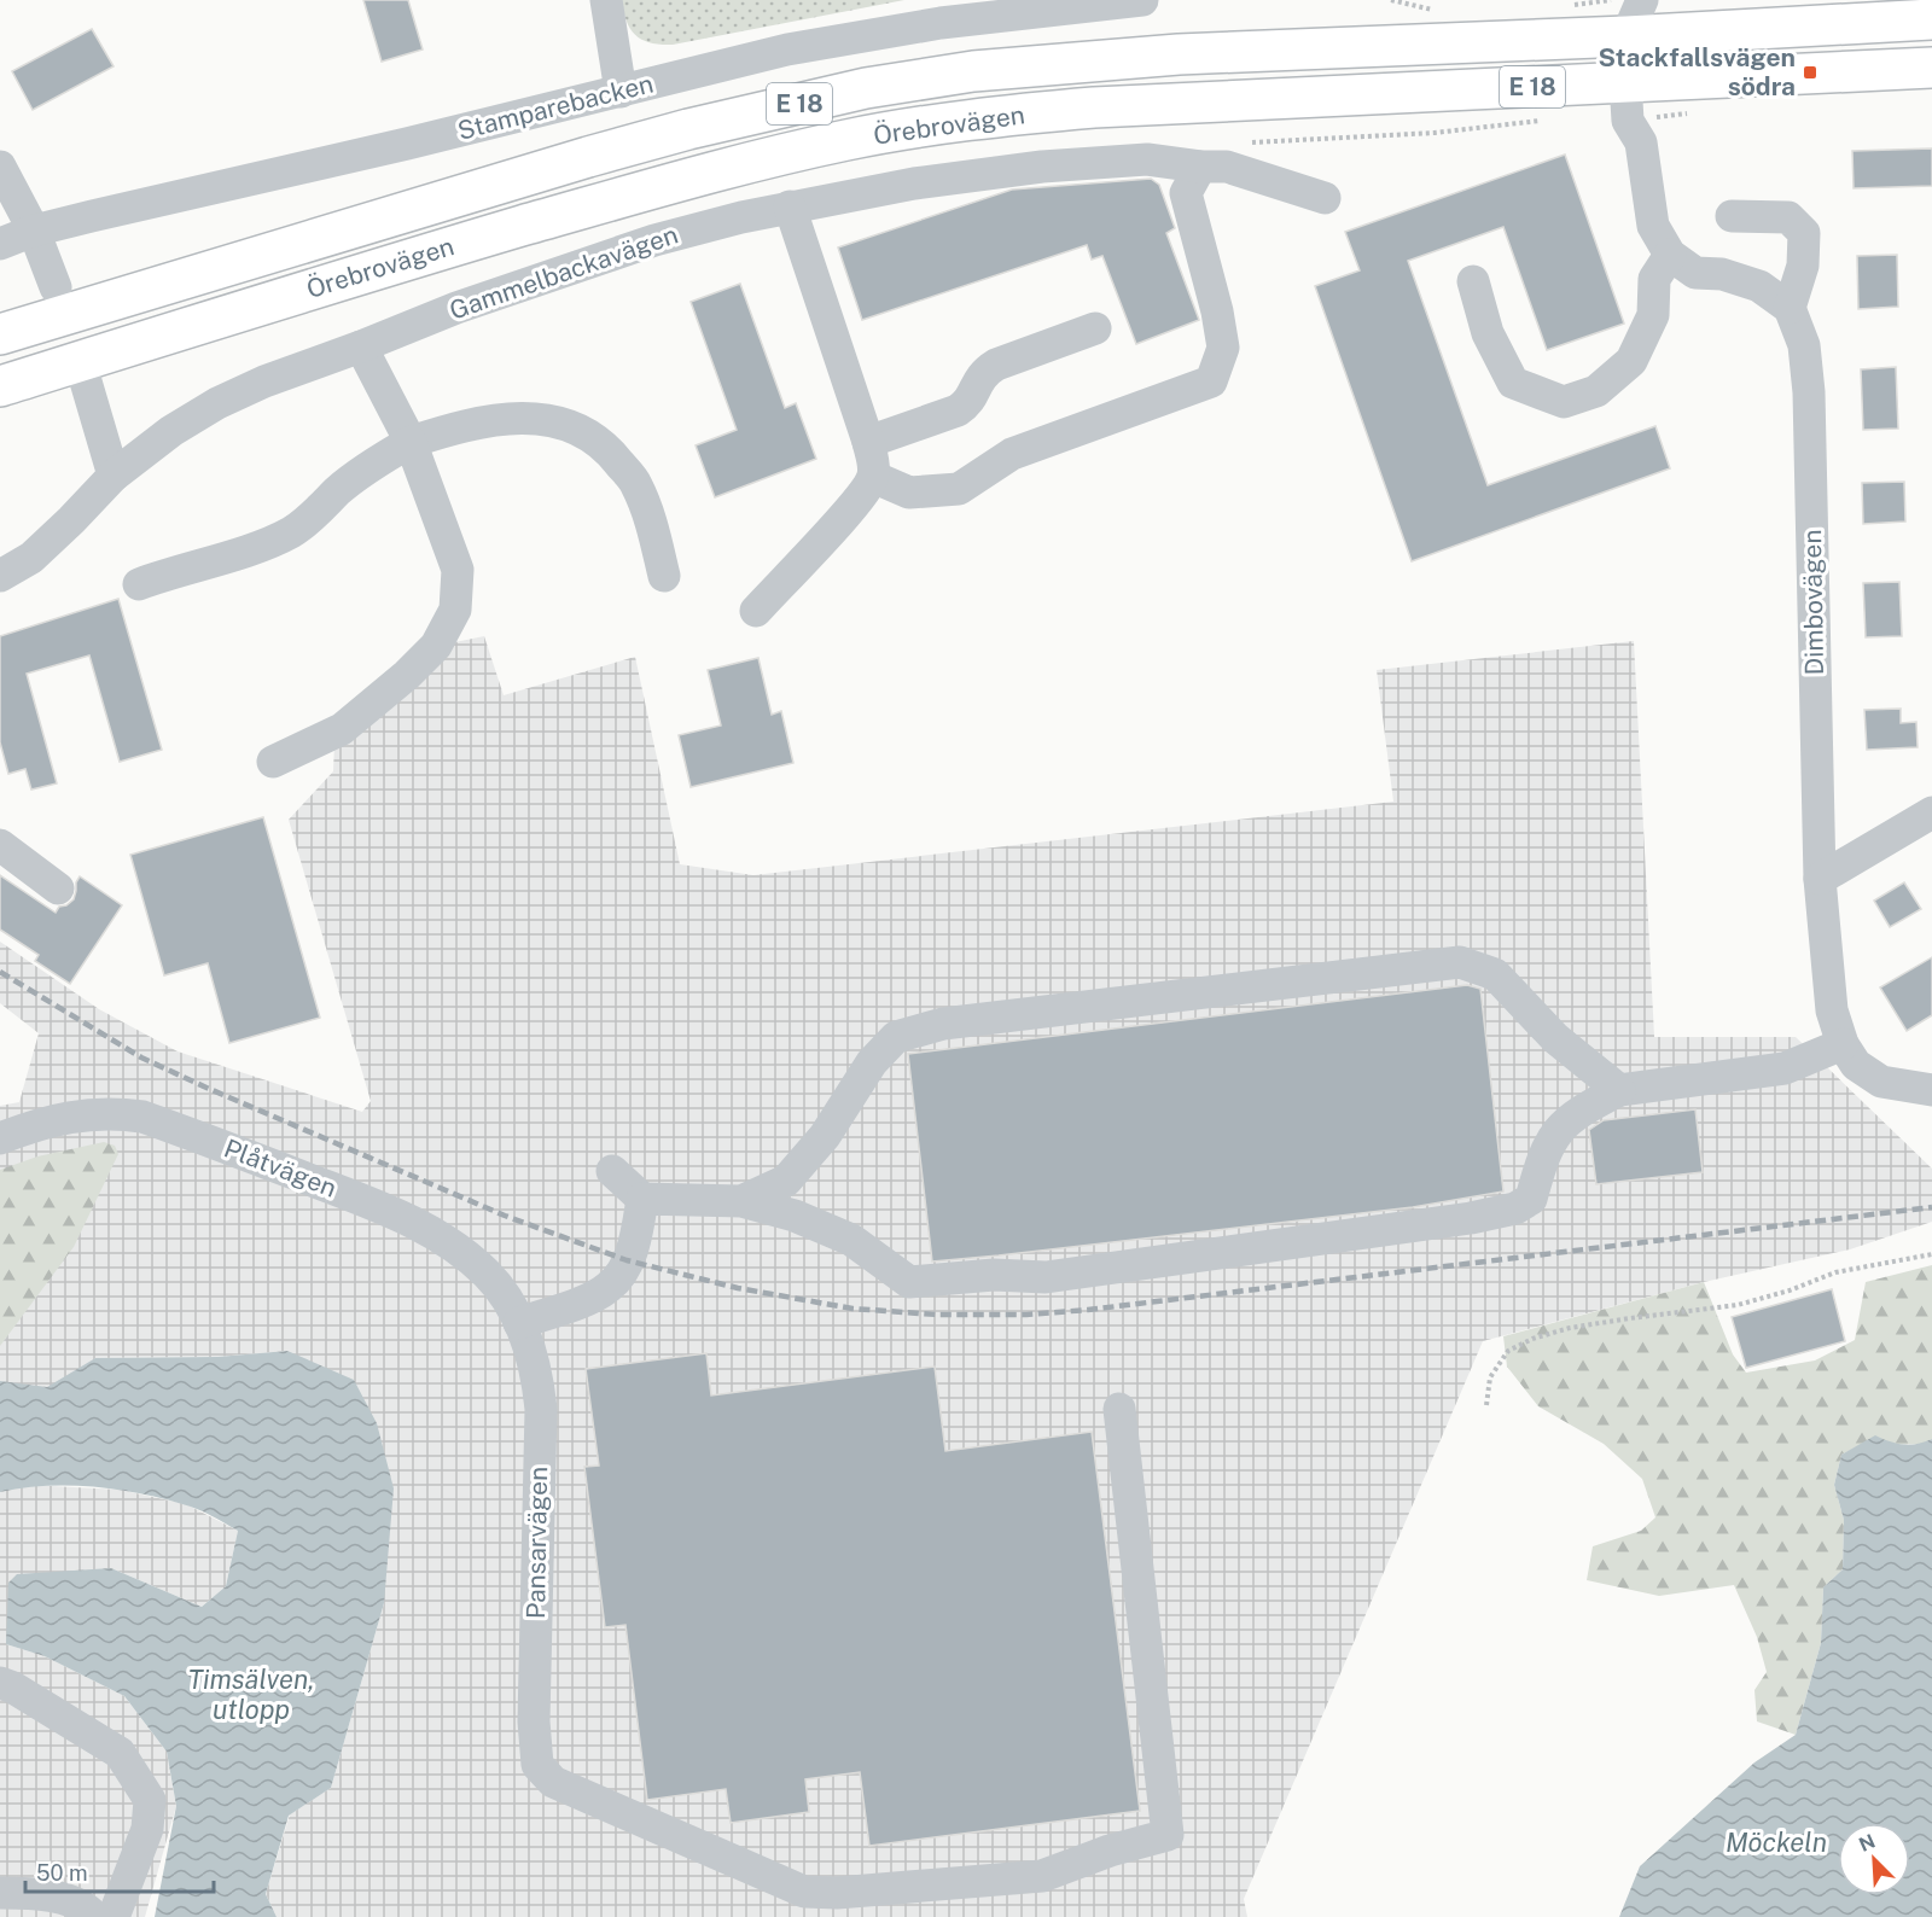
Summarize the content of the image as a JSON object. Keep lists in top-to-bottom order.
{
  "streets": {
    "highway": ["E 18", "Örebrovägen"],
    "street": [
      "Stamparebacken",
      "Gammelbackavägen",
      "Dimbovägen",
      "Plåtvägen",
      "Pansarvägen"
    ]
  },
  "crossings": [
    ["Plåtvägen", "Pansarvägen"]
  ],
  "water": ["Timsälven, utlopp", "Möckeln"],
  "places": {
    "transit": ["Stackfallsvägen södra"]
  },
  "scale_bar": "50 m",
  "north": "top left"
}
